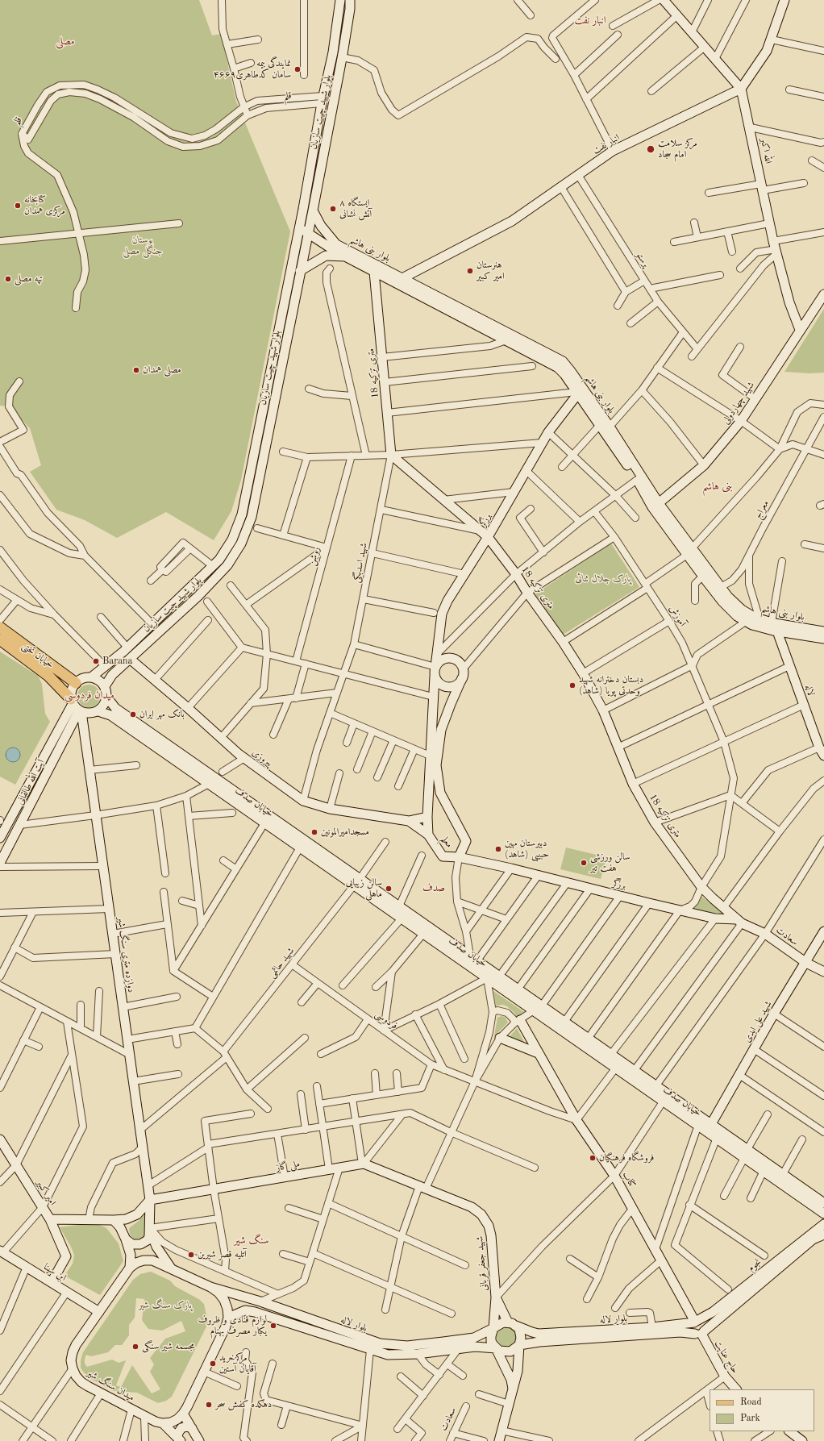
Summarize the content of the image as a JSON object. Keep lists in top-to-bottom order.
{
  "streets": {
    "main road": ["خیابان تختی"],
    "street": [
      "قلم",
      "بلوار شهید چیت سازیان",
      "انبار نفت",
      "الله اکبر",
      "بلوار بنی هاشم",
      "پرستو",
      "18 متری تزکیه",
      "شهید چهاردولی",
      "معراج",
      "برزگر",
      "روشن",
      "شهید اسدبگی",
      "آموزش",
      "لاله",
      "پیروزی",
      "آیت الله طالقانی",
      "خیابان صدف",
      "معلم",
      "سعادت",
      "دوازده متری سنگ شیر",
      "شهید حاتمی",
      "فردوسی",
      "شهید علی ابدی",
      "ملی گاز",
      "کتاب",
      "امیر کبیر",
      "شهید جعفر قربانی",
      "نجوم",
      "ابن سینا",
      "بلوار لاله",
      "حاج عنایت",
      "میدان سنگ شیر"
    ]
  },
  "crossings": [
    ["قلم", "بلوار شهید چیت سازیان"],
    ["بلوار شهید چیت سازیان", "بلوار بنی هاشم"],
    ["بلوار شهید چیت سازیان", "خیابان تختی"],
    ["بلوار شهید چیت سازیان", "پیروزی"],
    ["بلوار شهید چیت سازیان", "آیت الله طالقانی"],
    ["بلوار شهید چیت سازیان", "خیابان صدف"],
    ["بلوار شهید چیت سازیان", "دوازده متری سنگ شیر"],
    ["انبار نفت", "الله اکبر"],
    ["انبار نفت", "بلوار بنی هاشم"],
    ["انبار نفت", "پرستو"],
    ["الله اکبر", "شهید چهاردولی"],
    ["بلوار بنی هاشم", "18 متری تزکیه"],
    ["بلوار بنی هاشم", "شهید چهاردولی"],
    ["بلوار بنی هاشم", "معراج"],
    ["بلوار بنی هاشم", "برزگر"],
    ["بلوار بنی هاشم", "لاله"],
    ["18 متری تزکیه", "برزگر"],
    ["18 متری تزکیه", "شهید اسدبگی"],
    ["18 متری تزکیه", "آموزش"],
    ["18 متری تزکیه", "سعادت"],
    ["برزگر", "آموزش"],
    ["برزگر", "معلم"],
    ["برزگر", "سعادت"],
    ["شهید اسدبگی", "پیروزی"],
    ["خیابان تختی", "آیت الله طالقانی"],
    ["خیابان تختی", "خیابان صدف"],
    ["خیابان تختی", "دوازده متری سنگ شیر"],
    ["آیت الله طالقانی", "خیابان صدف"],
    ["آیت الله طالقانی", "دوازده متری سنگ شیر"],
    ["خیابان صدف", "دوازده متری سنگ شیر"],
    ["خیابان صدف", "شهید حاتمی"],
    ["خیابان صدف", "شهید علی ابدی"],
    ["سعادت", "شهید علی ابدی"],
    ["دوازده متری سنگ شیر", "شهید حاتمی"],
    ["دوازده متری سنگ شیر", "ملی گاز"],
    ["دوازده متری سنگ شیر", "امیر کبیر"],
    ["شهید حاتمی", "فردوسی"],
    ["فردوسی", "کتاب"],
    ["ملی گاز", "امیر کبیر"],
    ["کتاب", "نجوم"],
    ["کتاب", "بلوار لاله"],
    ["نجوم", "بلوار لاله"],
    ["نجوم", "حاج عنایت"],
    ["بلوار لاله", "حاج عنایت"]
  ],
  "districts": [
    "انبار نفت",
    "مصلی",
    "بنی هاشم",
    "میدان فردوسی",
    "صدف",
    "سنگ شیر"
  ],
  "parks": ["بوستان جنگلی مصلی", "پارک جلال ثنائی", "پارک سنگ شیر"],
  "places": [
    "نمایندگی بیمه سامان کدطاهری۴۶۶۹",
    "مرکز سلامت امام سجاد",
    "کتابخانه مرکزی همدان",
    "ایستگاه ۸ آتش نشانی",
    "هنرستان امیر کبیر",
    "تپه مصلی",
    "مصلی همدان",
    "Barana",
    "دبستان دخترانه شهید وحدتی پویا (شاهد)",
    "بانک مهر ایران",
    "مسجدامیرالمونین",
    "دبیرستان مهین حبیبی (شاهد)",
    "سالن ورزشی هفت تیر",
    "سالن زیبایی ماهلی",
    "فروشگاه فرهنگیان",
    "آتلیه قصر شیرین",
    "لوازم قنادی و ظروف یکبار مصرف بهنام",
    "مجسمه شیر سنگی",
    "مرکزخرید آقایان آستین",
    "دهکده کفش سحر"
  ],
  "legend": ["Road", "Park"]
}
